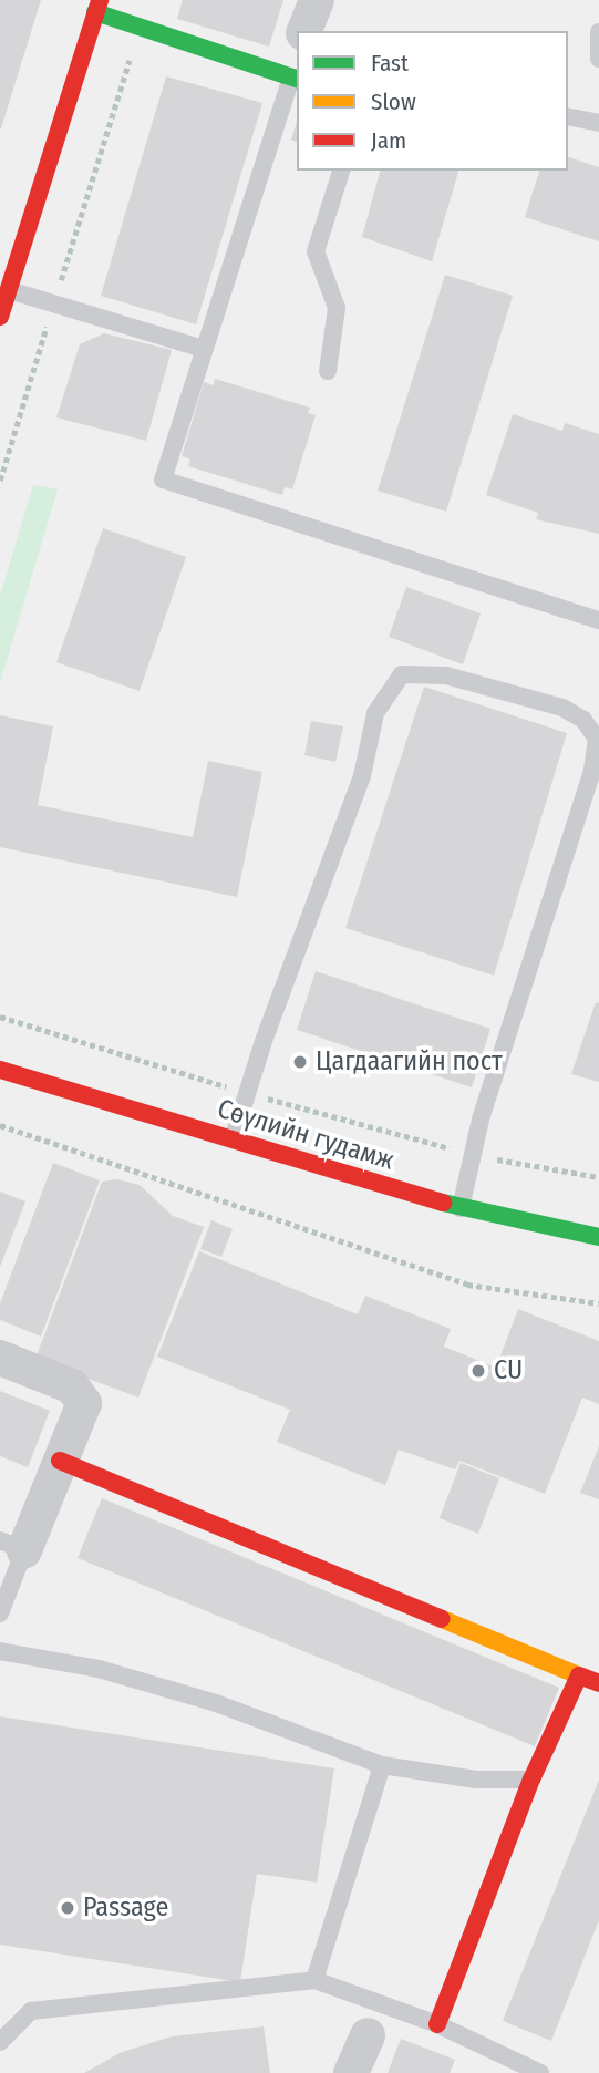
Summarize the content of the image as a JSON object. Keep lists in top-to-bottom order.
{
  "streets": {
    "street": ["Сөүлийн гудамж"]
  },
  "places": ["Цагдаагийн пост", "CU", "Passage"],
  "legend": ["Fast", "Slow", "Jam"]
}
